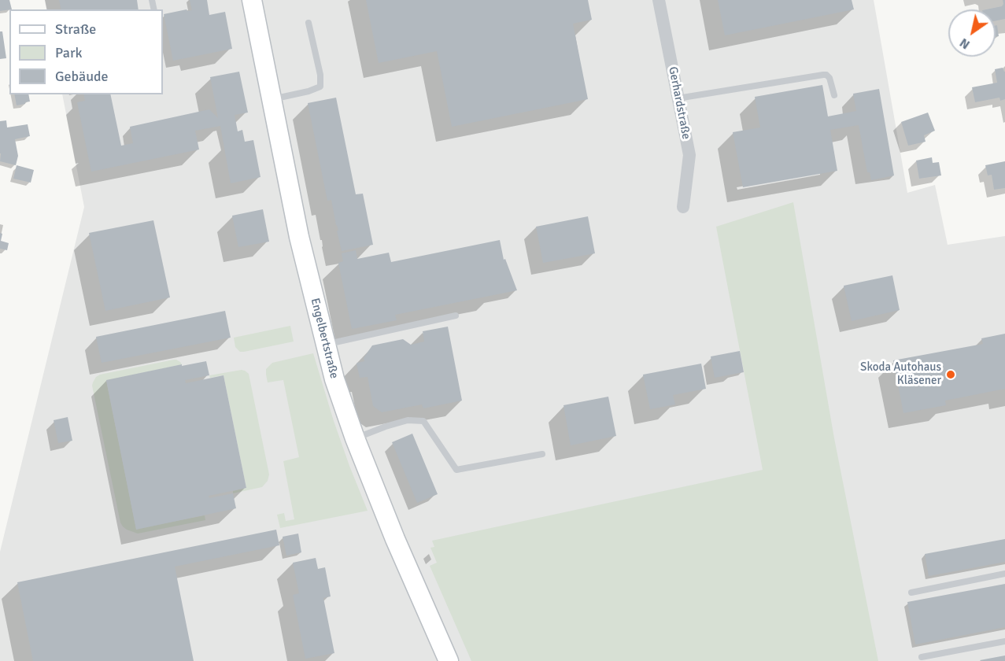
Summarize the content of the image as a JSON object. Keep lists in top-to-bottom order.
{
  "streets": {
    "street": ["Gerhardstraße", "Engelbertstraße"]
  },
  "places": ["Skoda Autohaus Kläsener"],
  "legend": ["Straße", "Park", "Gebäude"],
  "north": "bottom left"
}
